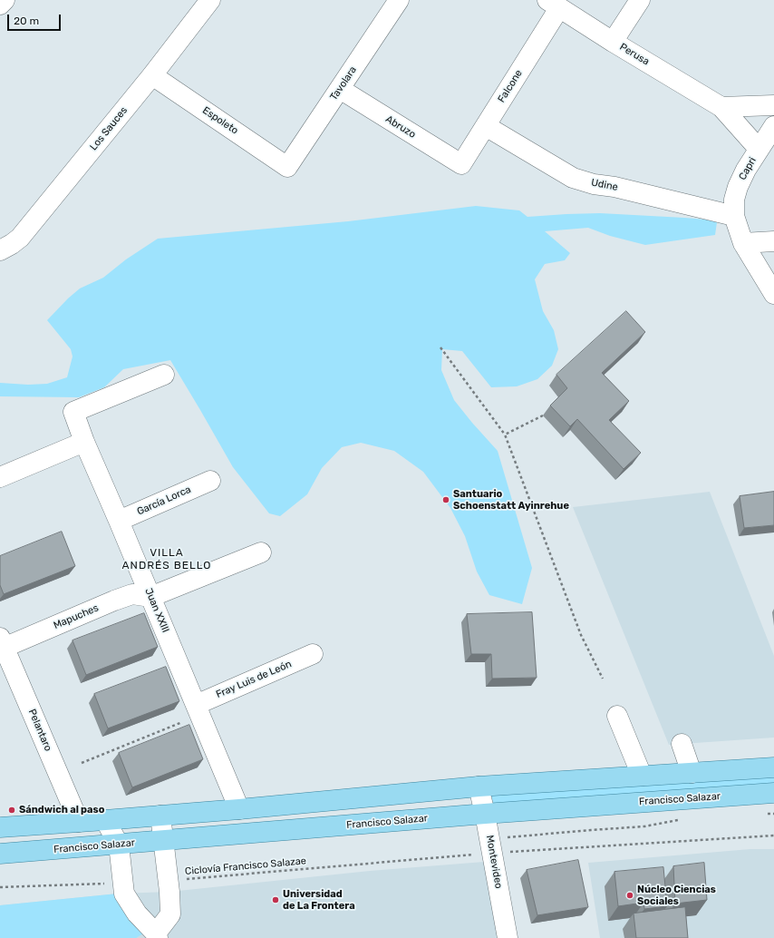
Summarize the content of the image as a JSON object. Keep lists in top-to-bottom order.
{
  "streets": {
    "main road": ["Francisco Salazar"],
    "street": [
      "Perusa",
      "Tavolara",
      "Falcone",
      "Espoleto",
      "Abruzo",
      "Los Sauces",
      "Capri",
      "Udine",
      "García Lorca",
      "Juan XXIII",
      "Mapuches",
      "Fray Luis de León",
      "Pelantaro",
      "Montevideo"
    ],
    "path": ["Ciclovía Francisco Salazae"]
  },
  "crossings": [
    ["Perusa", "Falcone"],
    ["Perusa", "Capri"],
    ["Tavolara", "Espoleto"],
    ["Tavolara", "Abruzo"],
    ["Falcone", "Abruzo"],
    ["Falcone", "Udine"],
    ["Espoleto", "Los Sauces"],
    ["Capri", "Udine"],
    ["García Lorca", "Juan XXIII"],
    ["Juan XXIII", "Mapuches"],
    ["Juan XXIII", "Fray Luis de León"],
    ["Mapuches", "Pelantaro"],
    ["Francisco Salazar", "Montevideo"],
    ["Montevideo", "Ciclovía Francisco Salazae"]
  ],
  "districts": ["VILLA ANDRÉS BELLO"],
  "places": [
    "Santuario Schoenstatt Ayinrehue",
    "Sándwich al paso",
    "Núcleo Ciencias Sociales",
    "Universidad de La Frontera"
  ],
  "scale_bar": "20 m"
}
